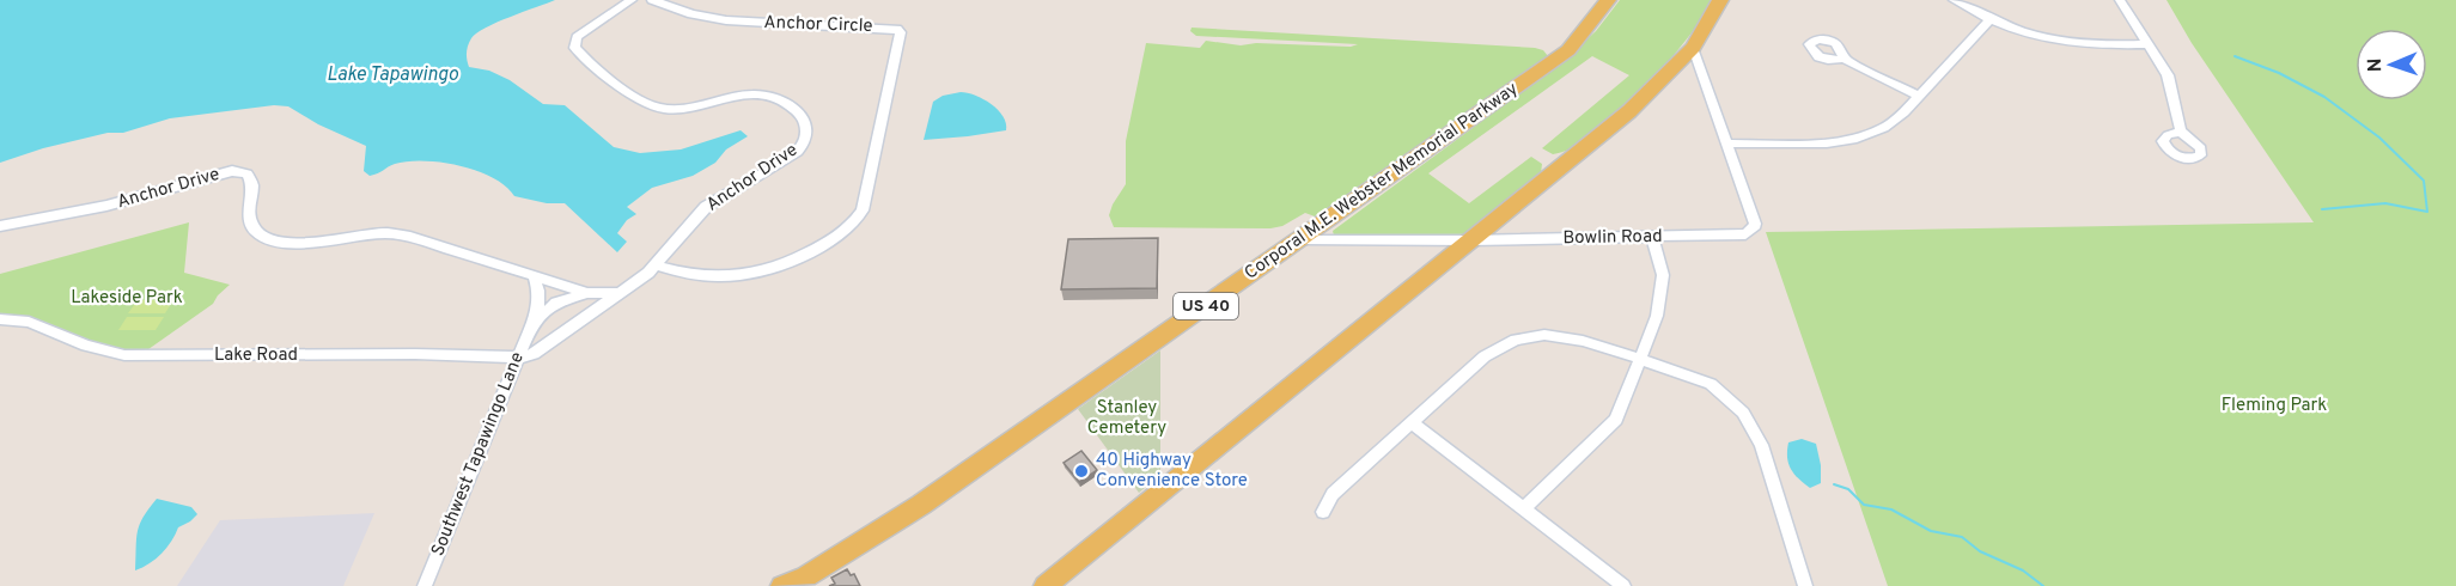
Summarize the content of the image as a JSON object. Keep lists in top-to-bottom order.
{
  "streets": {
    "main road": ["Corporal M.E. Webster Memorial Parkway", "US 40"],
    "street": [
      "Anchor Circle",
      "Anchor Drive",
      "Bowlin Road",
      "Lake Road",
      "Southwest Tapawingo Lane"
    ]
  },
  "crossings": [
    ["Anchor Circle", "Anchor Drive"],
    ["Anchor Drive", "Southwest Tapawingo Lane"],
    ["Corporal M.E. Webster Memorial Parkway", "Bowlin Road"],
    ["Lake Road", "Southwest Tapawingo Lane"]
  ],
  "water": ["Lake Tapawingo"],
  "parks": ["Lakeside Park", "Fleming Park", "Stanley Cemetery"],
  "places": ["40 Highway Convenience Store"],
  "north": "left"
}
